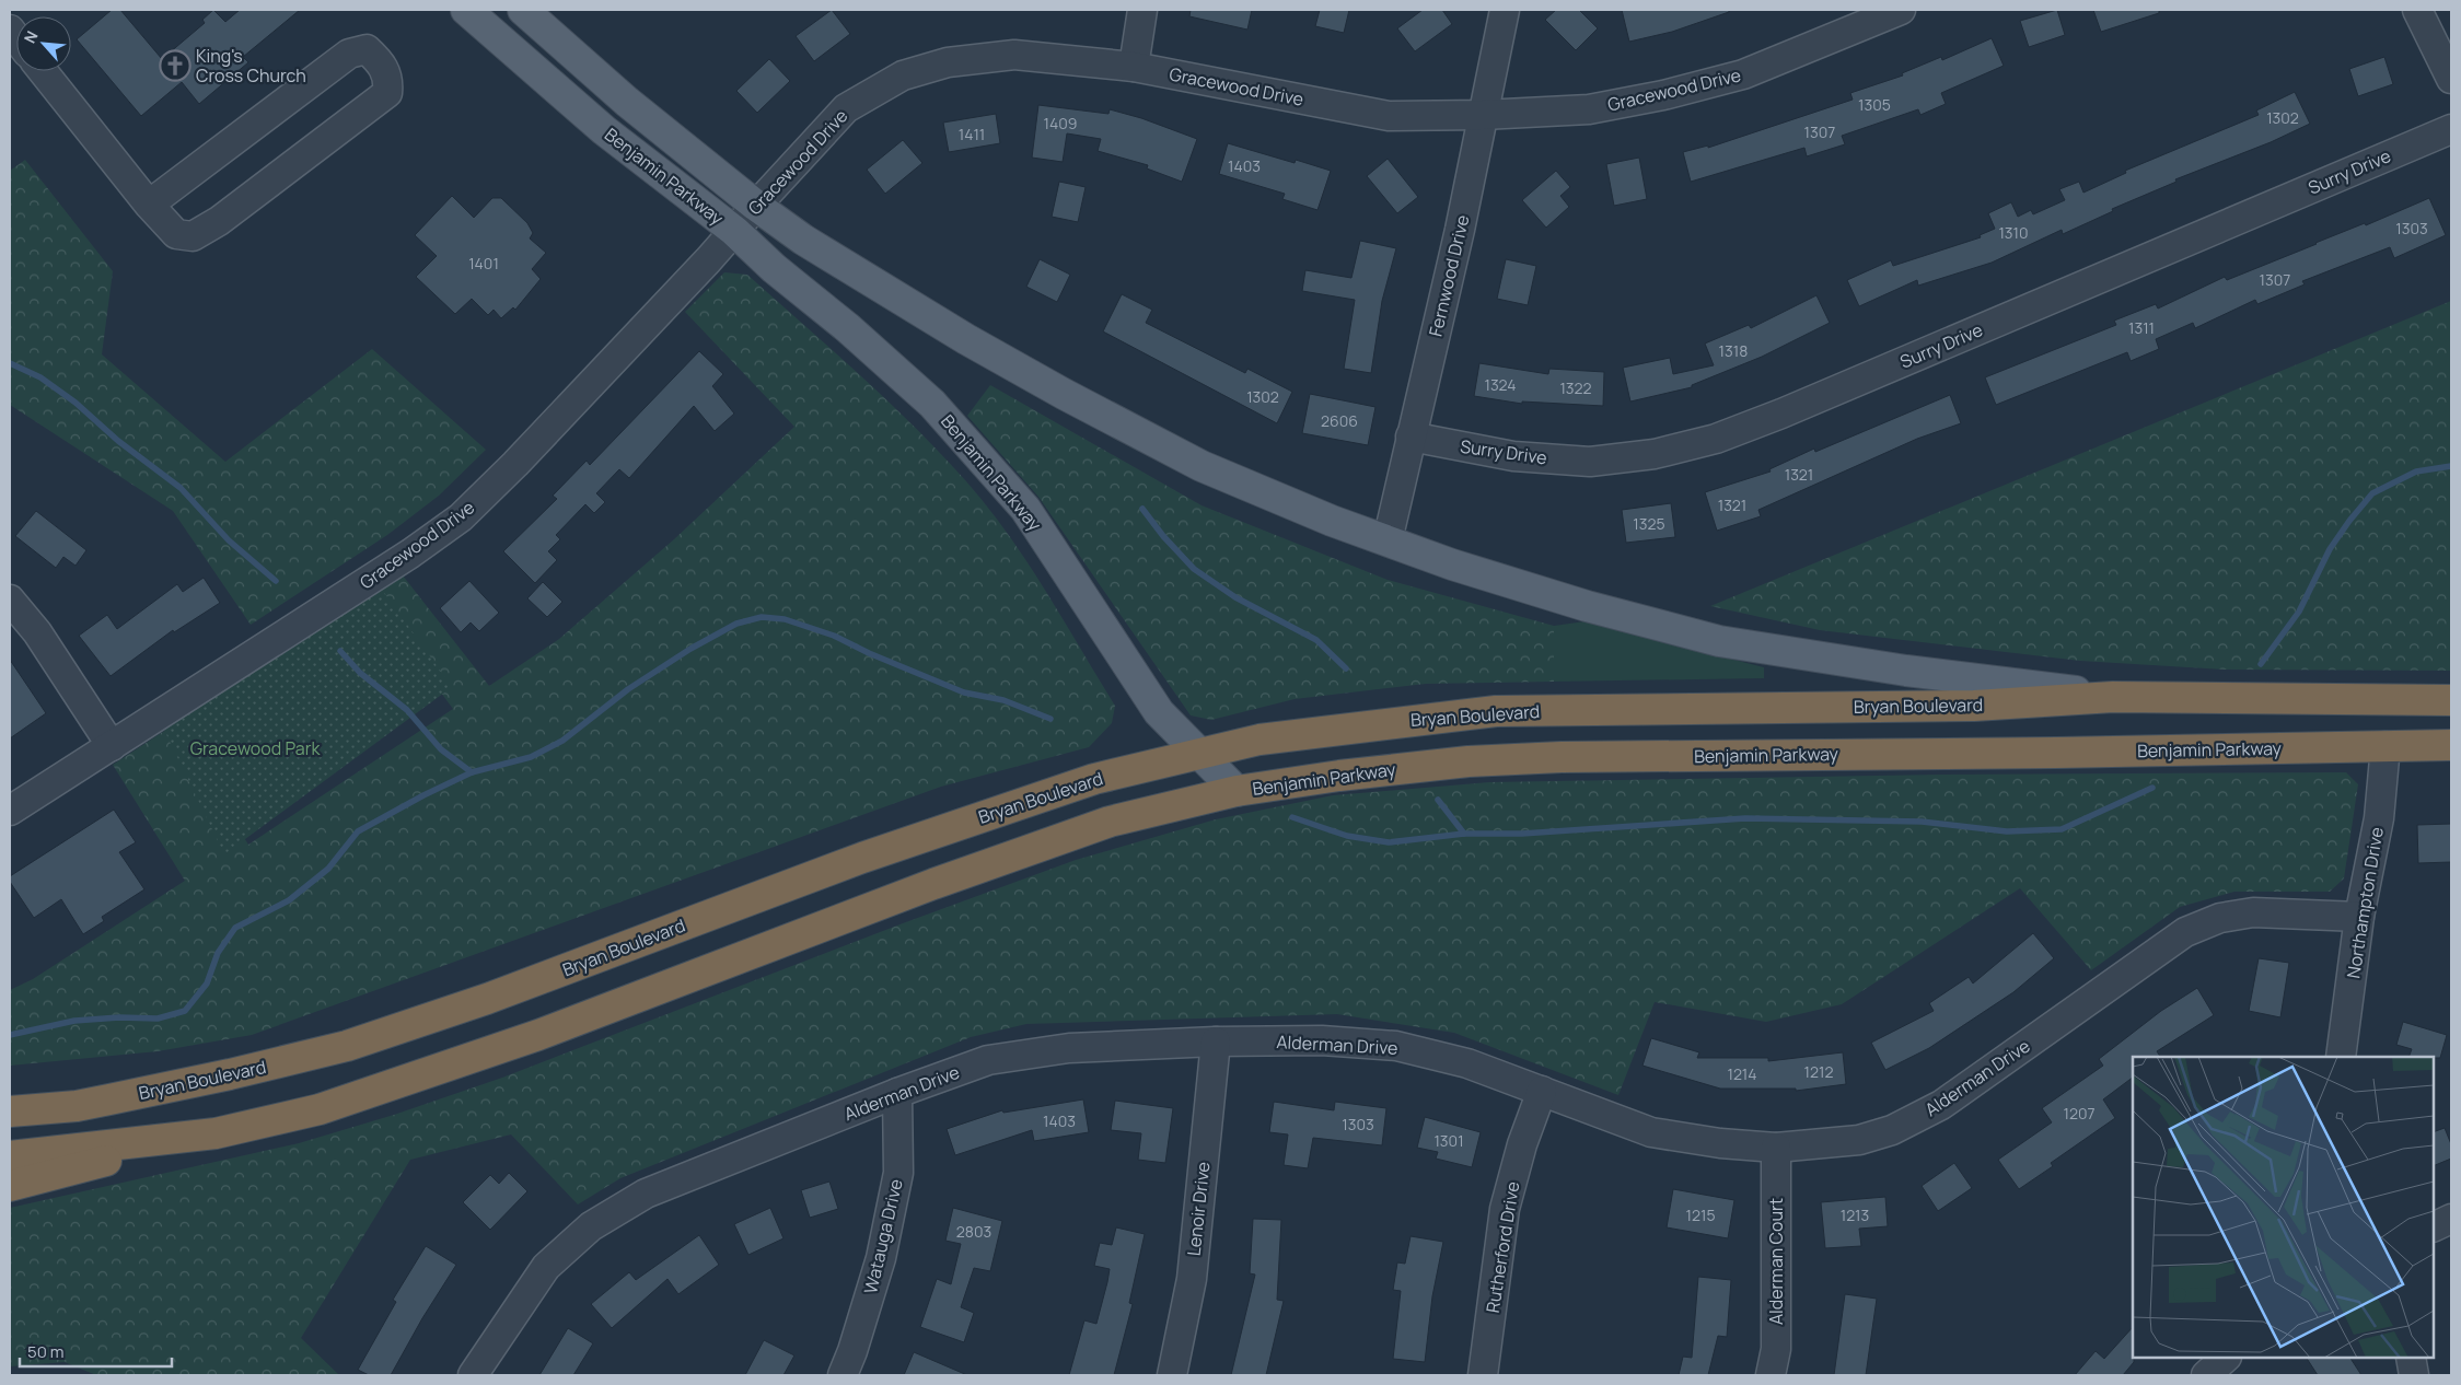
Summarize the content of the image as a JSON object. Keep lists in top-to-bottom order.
{
  "streets": {
    "highway": ["Benjamin Parkway", "Bryan Boulevard"],
    "street": [
      "Gracewood Drive",
      "Surry Drive",
      "Fernwood Drive",
      "Northampton Drive",
      "Alderman Drive",
      "Lenoir Drive",
      "Watauga Drive",
      "Rutherford Drive",
      "Alderman Court"
    ]
  },
  "crossings": [
    ["Gracewood Drive", "Benjamin Parkway"],
    ["Gracewood Drive", "Fernwood Drive"],
    ["Surry Drive", "Fernwood Drive"],
    ["Benjamin Parkway", "Fernwood Drive"],
    ["Benjamin Parkway", "Bryan Boulevard"],
    ["Benjamin Parkway", "Northampton Drive"],
    ["Northampton Drive", "Alderman Drive"],
    ["Alderman Drive", "Lenoir Drive"],
    ["Alderman Drive", "Watauga Drive"],
    ["Alderman Drive", "Rutherford Drive"],
    ["Alderman Drive", "Alderman Court"]
  ],
  "parks": ["Gracewood Park"],
  "places": {
    "church": ["King's Cross Church"]
  },
  "house_numbers": [
    "1305",
    "1302",
    "1409",
    "1307",
    "1411",
    "1403",
    "1303",
    "1310",
    "1401",
    "1307",
    "1311",
    "1318",
    "1324",
    "1322",
    "1302",
    "2606",
    "1321",
    "1321",
    "1325",
    "1212",
    "1214",
    "1207",
    "1403",
    "1303",
    "1301",
    "1215",
    "1213",
    "2803"
  ],
  "scale_bar": "50 m",
  "north": "top left"
}
